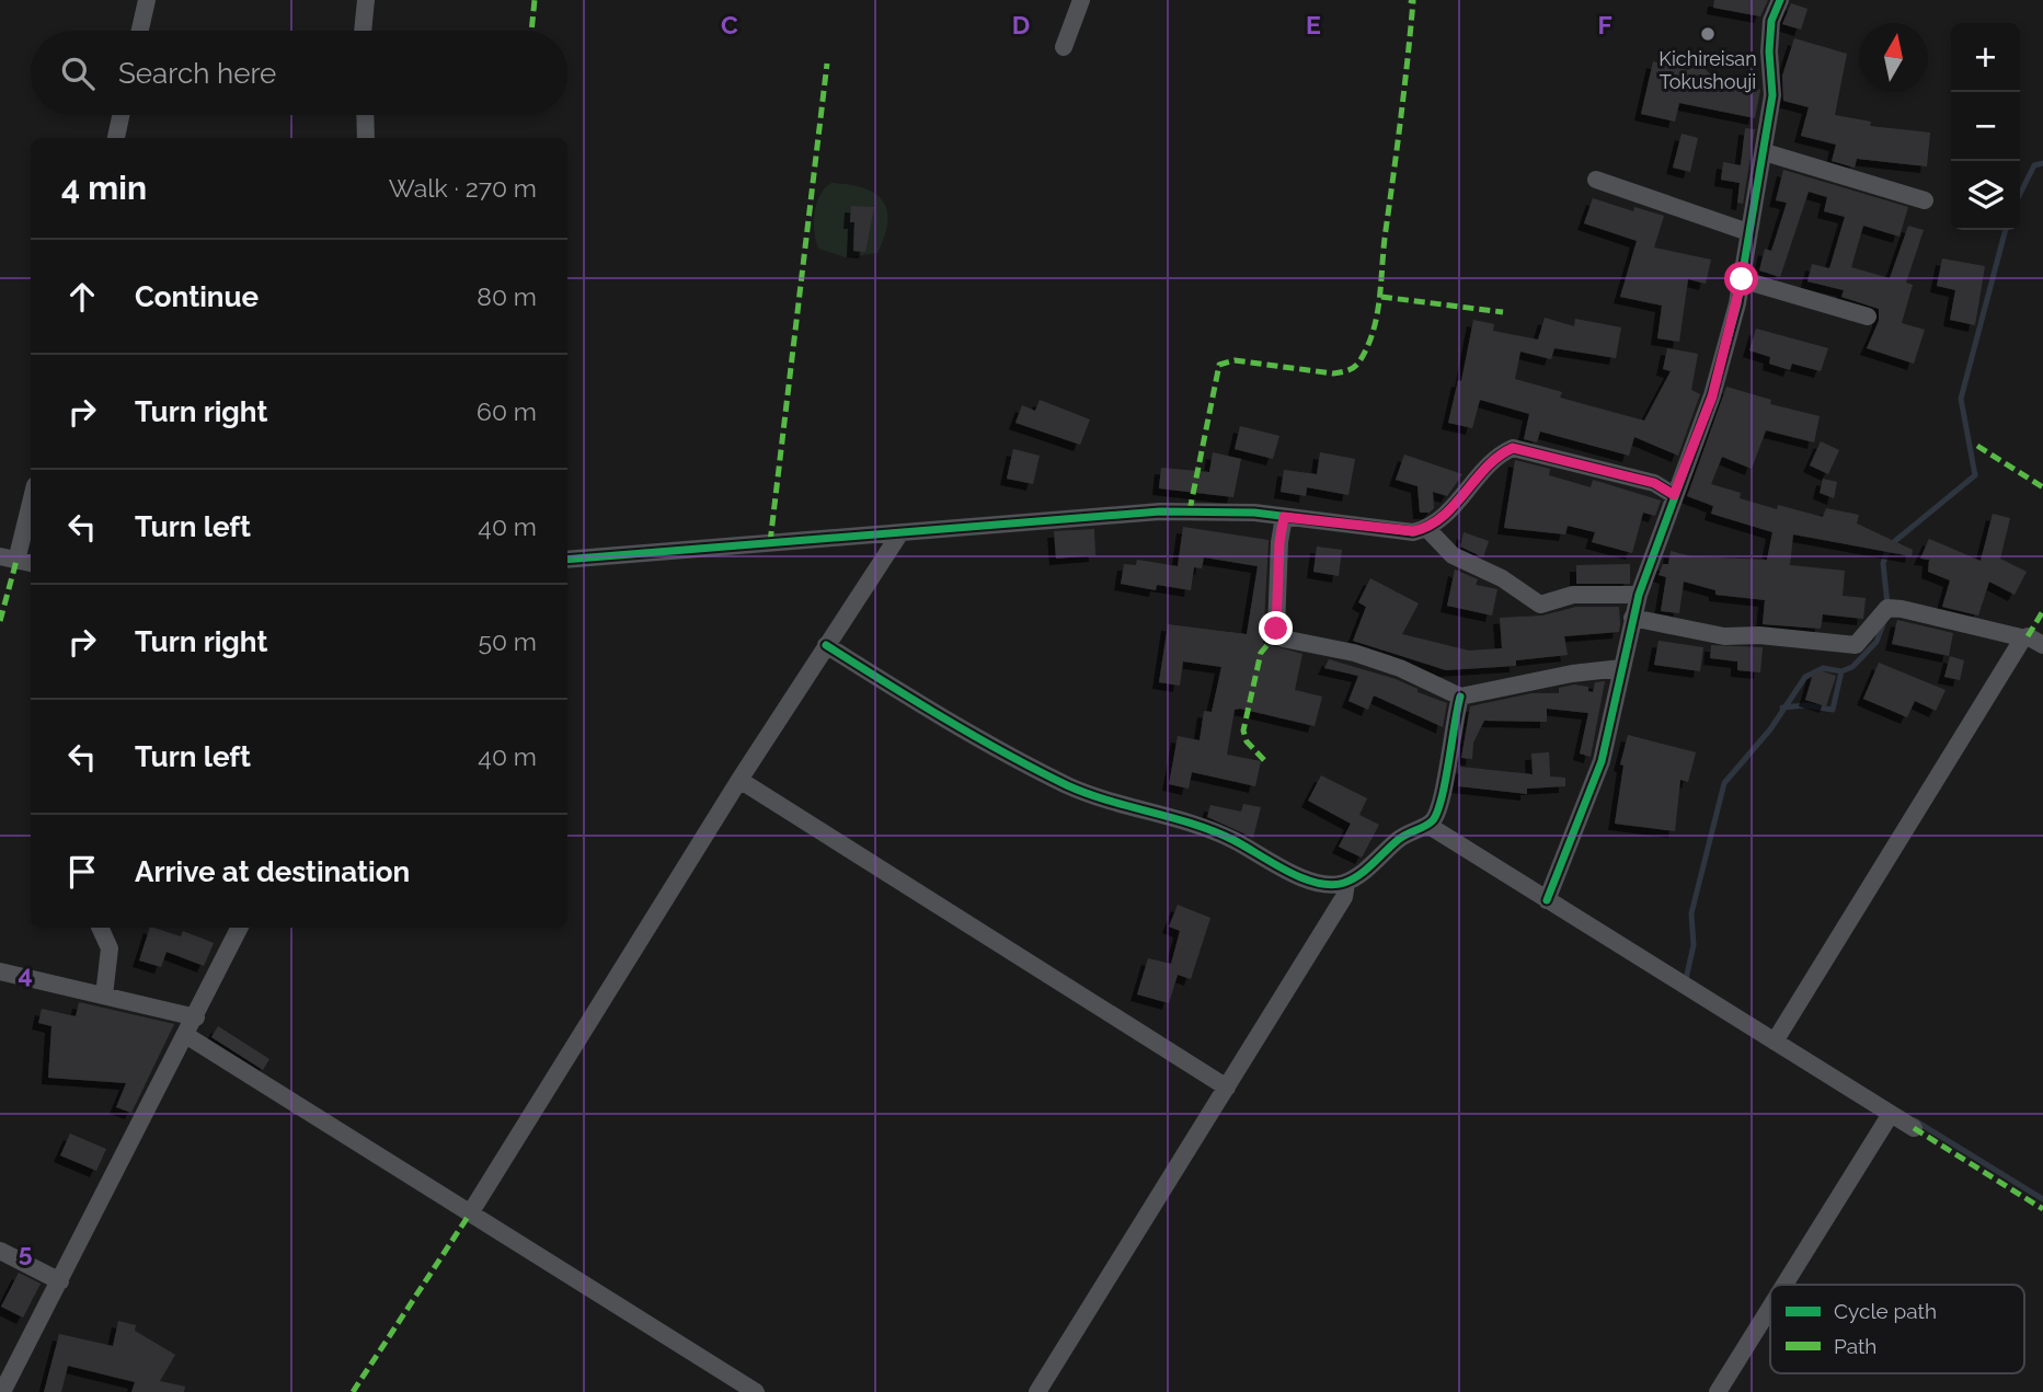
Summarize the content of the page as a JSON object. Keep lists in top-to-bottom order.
{
  "places": ["Kichireisan Tokushouji"],
  "legend": ["Cycle path", "Path"],
  "north": "top",
  "page": {
    "map_buttons": ["+", "−"],
    "search": "Search here",
    "heading": ["4 min", "Walk · 270 m"],
    "list": [
      ["Continue", "80 m"],
      ["Turn right", "60 m"],
      ["Turn left", "40 m"],
      ["Turn right", "50 m"],
      ["Turn left", "40 m"],
      "Arrive at destination"
    ]
  },
  "grid": {
    "columns": [
      "C",
      "D",
      "E",
      "F"
    ],
    "rows": ["4", "5"]
  }
}
